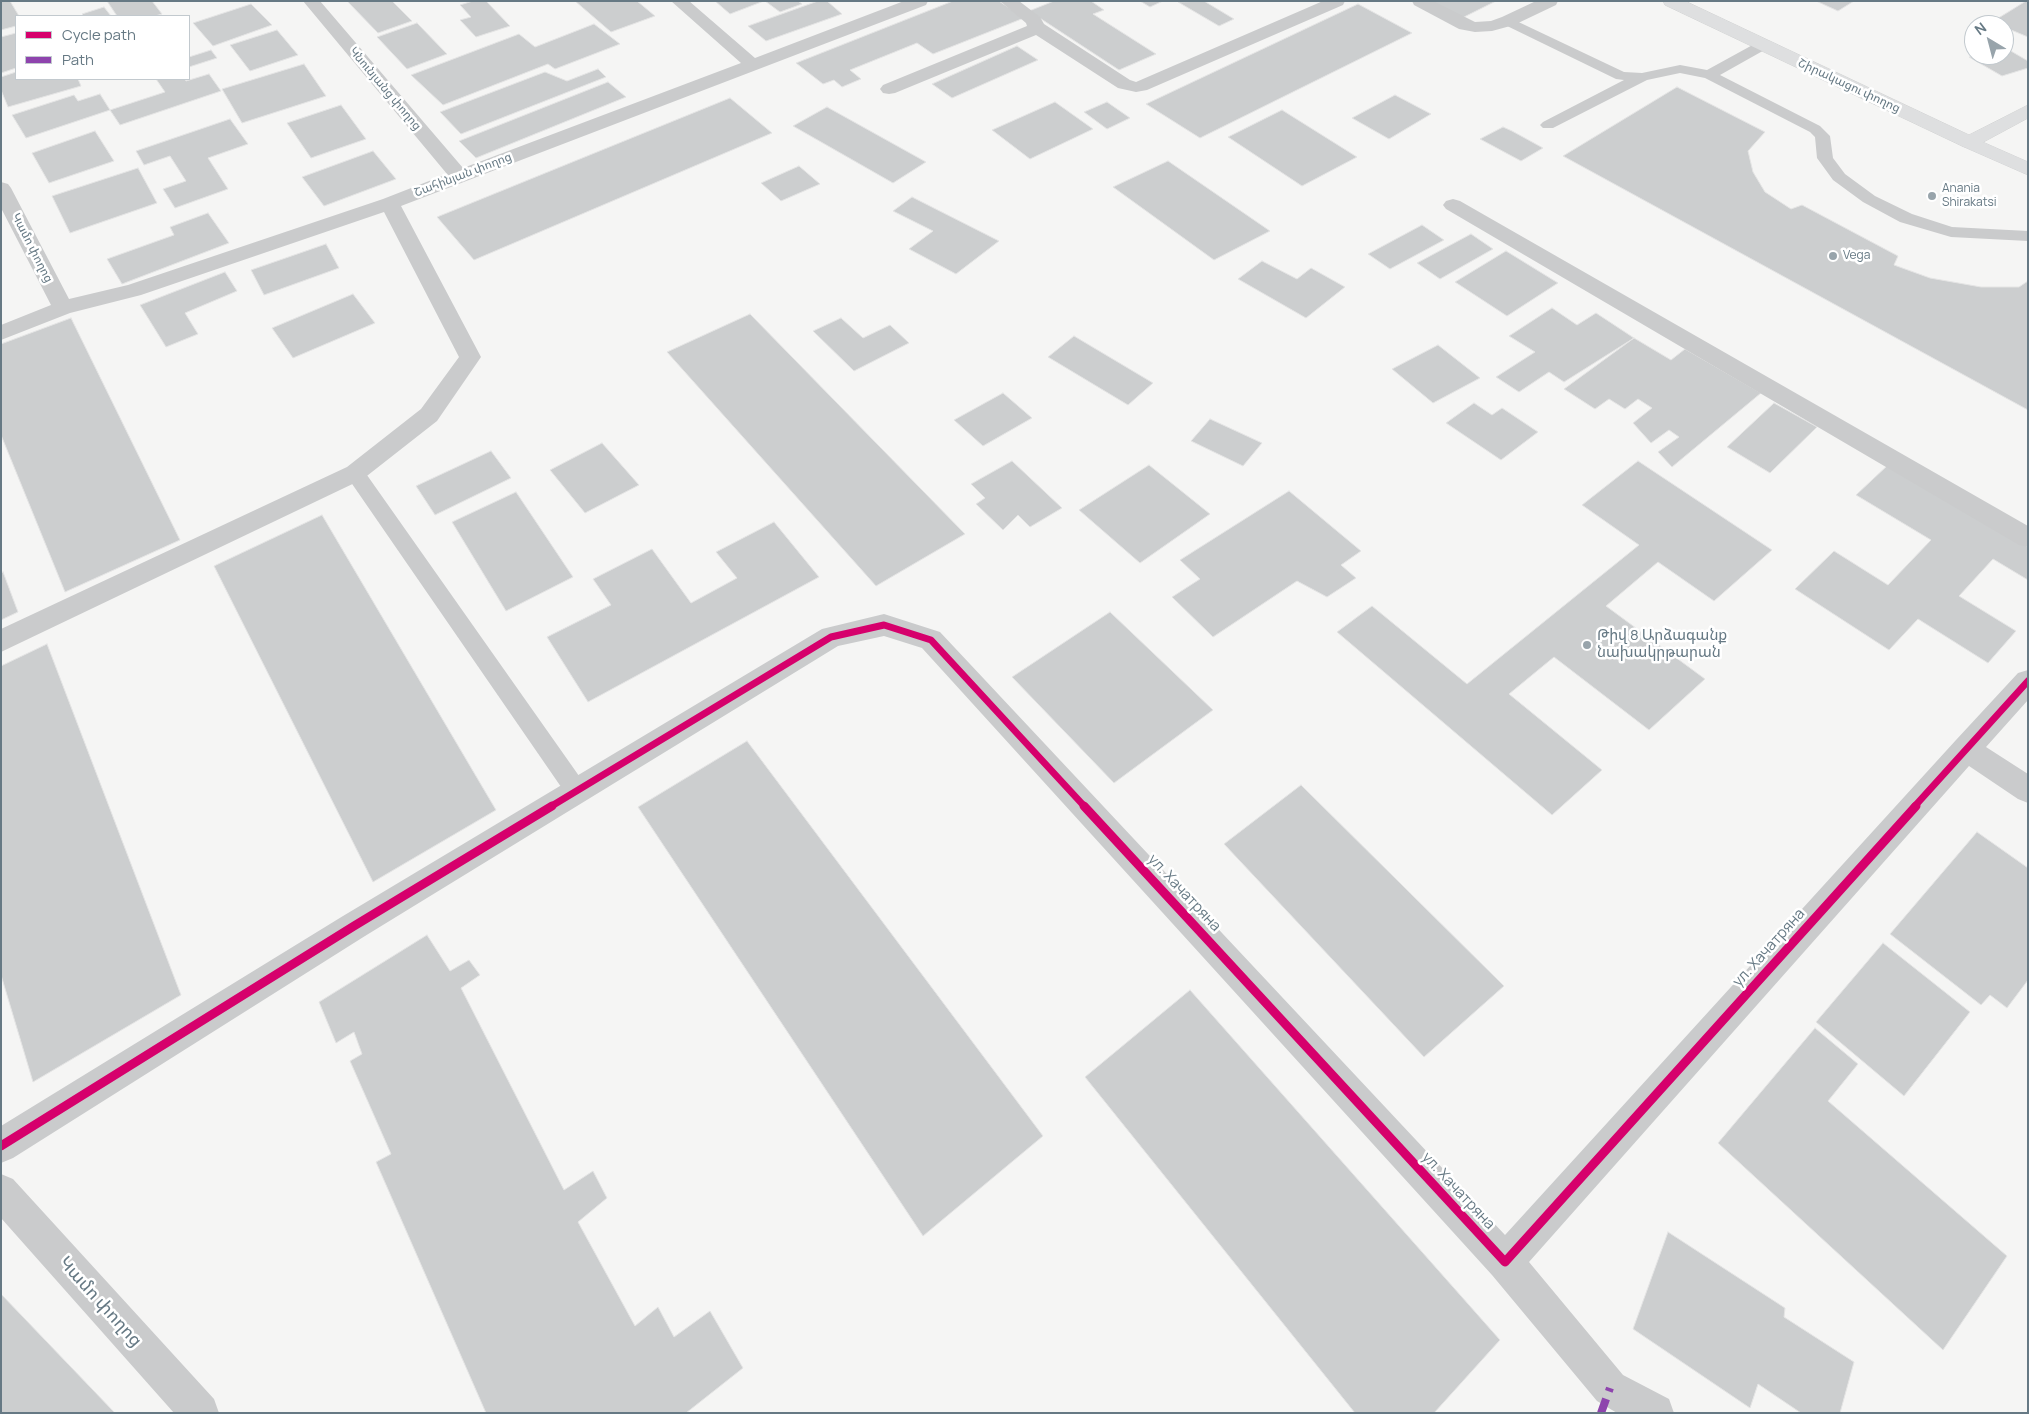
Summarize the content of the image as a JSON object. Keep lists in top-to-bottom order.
{
  "streets": {
    "main road": ["Շիրակացու փողոց"],
    "street": [
      "Կնունյանց փողոց",
      "Շահինյան փողոց",
      "Կամո փողոց",
      "ул. Хачатряна"
    ]
  },
  "crossings": [
    ["Կնունյանց փողոց", "Շահինյան փողոց"],
    ["Շահինյան փողոց", "Կամո փողոց"]
  ],
  "places": ["Anania Shirakatsi", "Vega", "Թիվ 8 Արձագանք նախակրթարան"],
  "legend": ["Cycle path", "Path"],
  "north": "top left"
}
